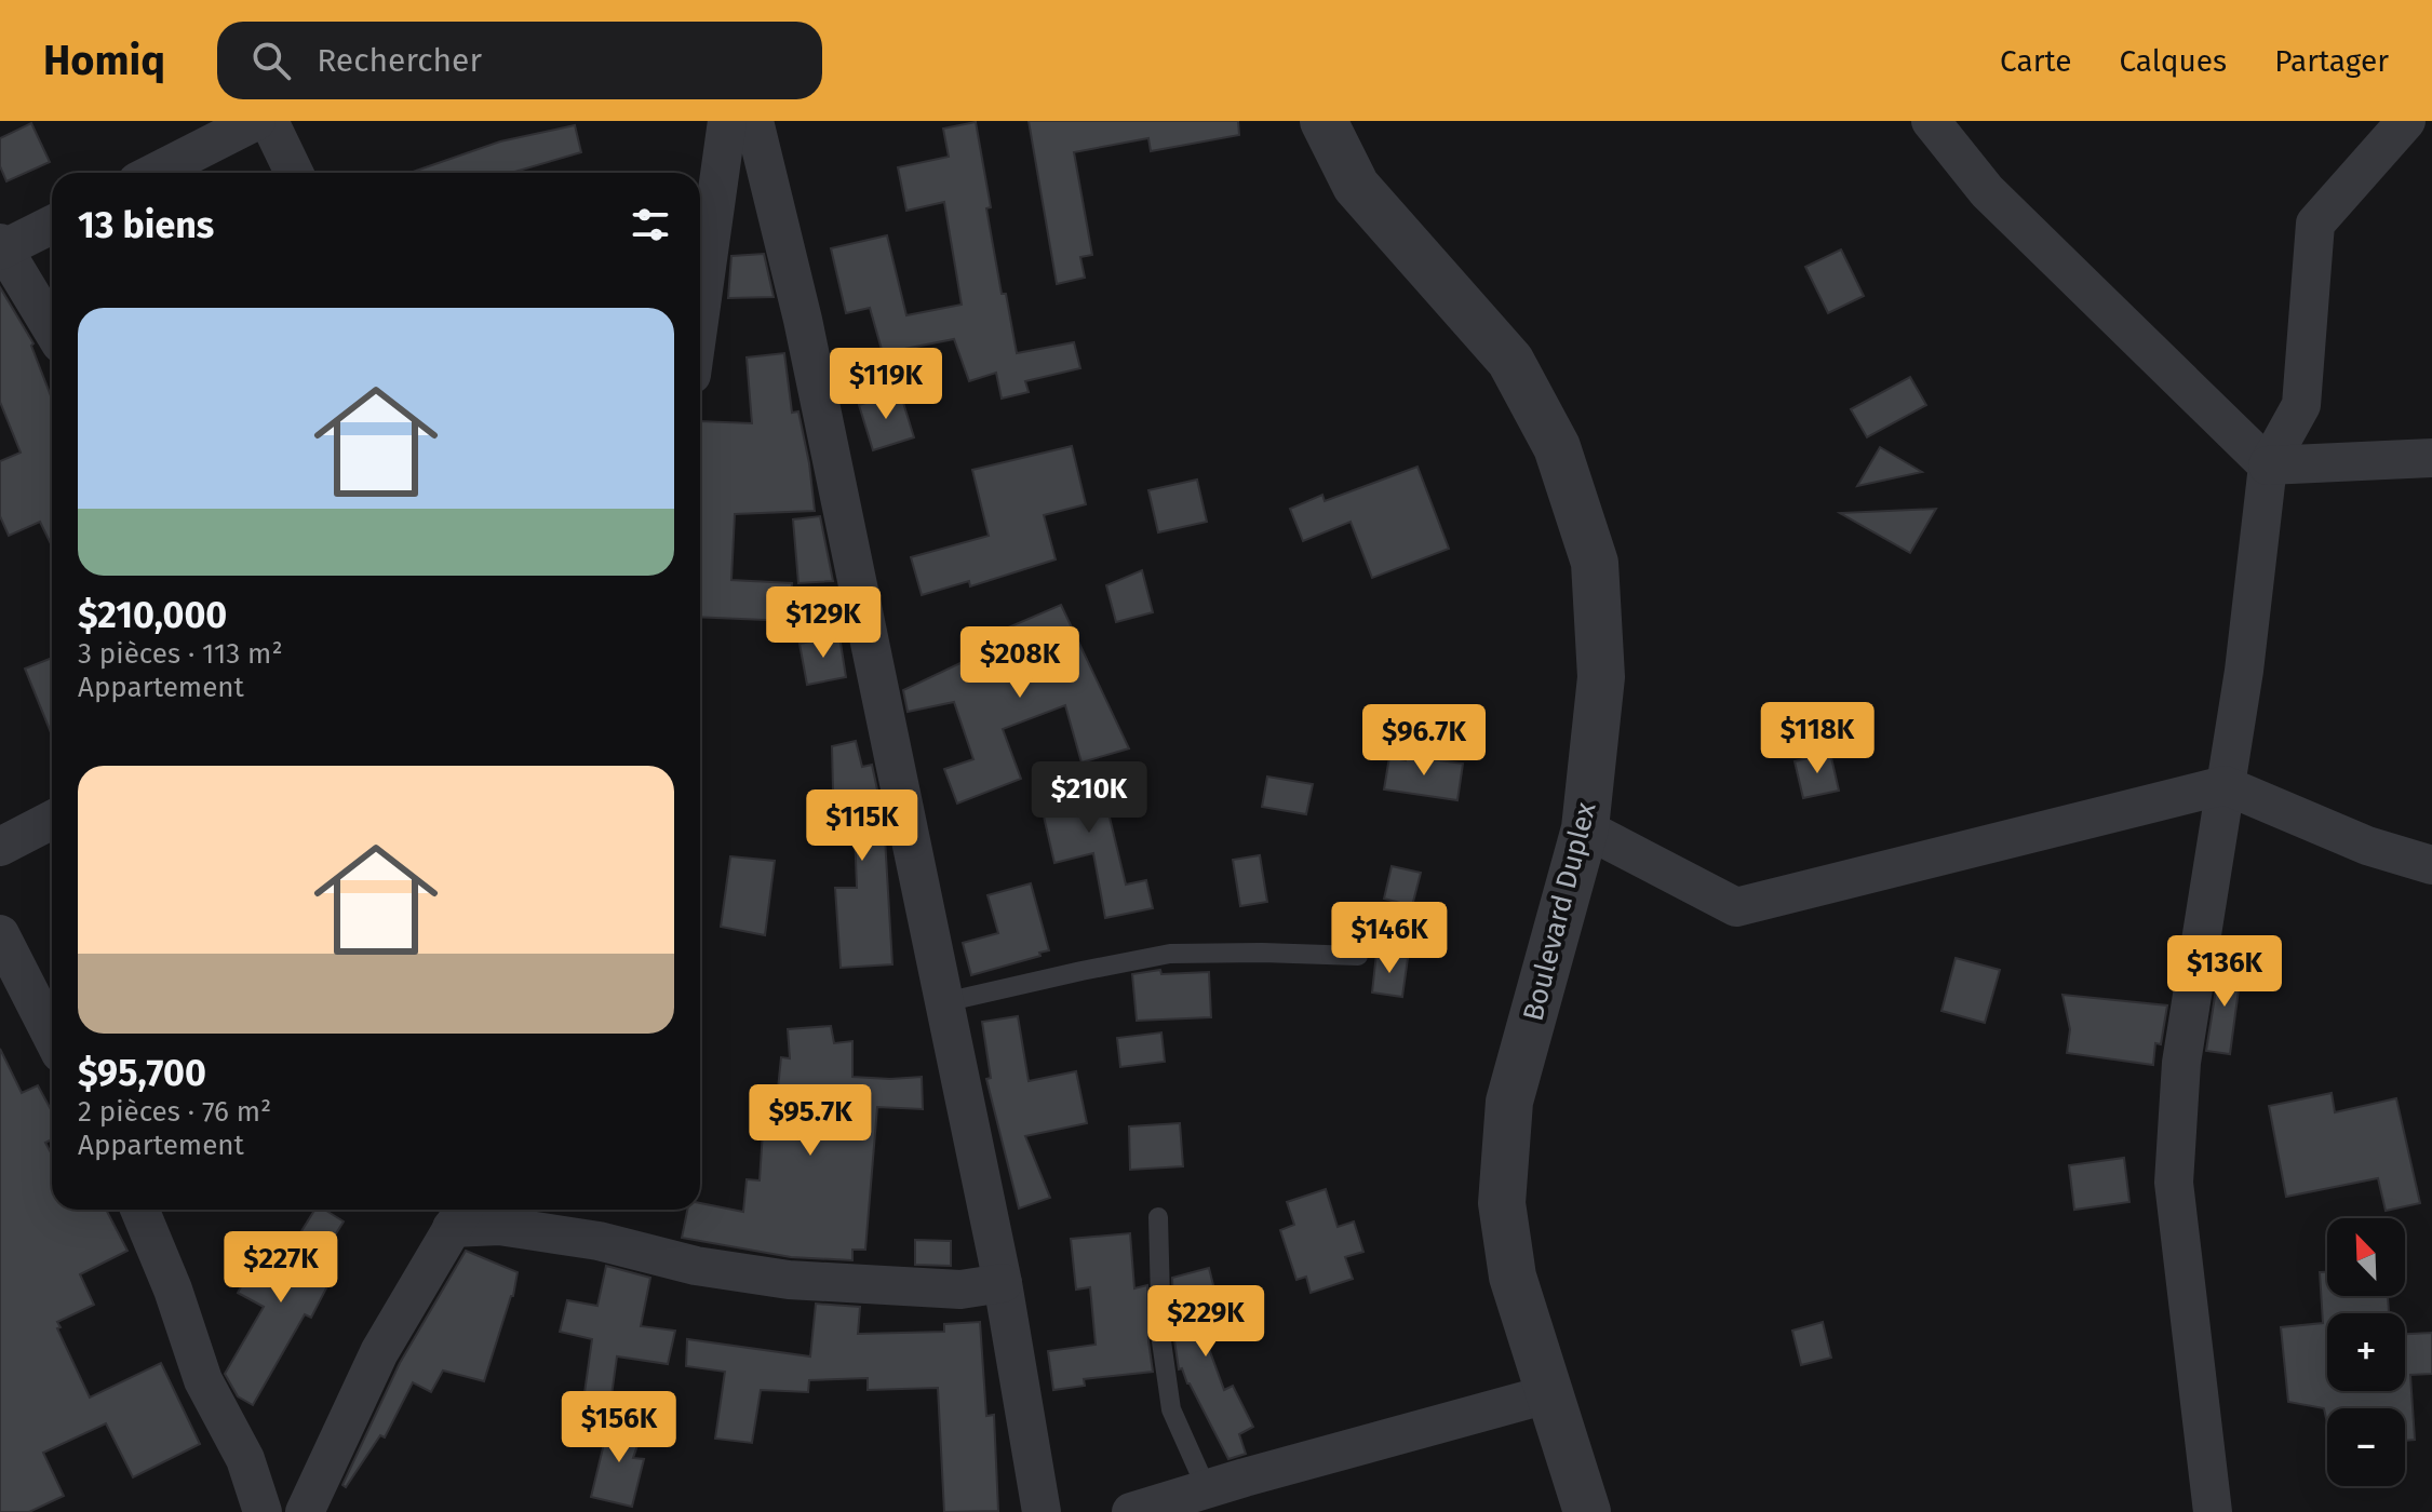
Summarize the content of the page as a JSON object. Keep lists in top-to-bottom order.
{
  "streets": {
    "street": ["Boulevard Duplex"]
  },
  "north": "top left",
  "page": {
    "header": "Homiq",
    "search": "Rechercher",
    "nav": ["Carte", "Calques", "Partager"],
    "heading": "13 biens",
    "list": [
      {
        "name": "$210,000",
        "note": "3 pièces · 113 m² · Appartement"
      },
      {
        "name": "$95,700",
        "note": "2 pièces · 76 m² · Appartement"
      }
    ],
    "price": [
      "$119K",
      "$129K",
      "$208K",
      "$118K",
      "$96.7K",
      "$210K",
      "$115K",
      "$146K",
      "$136K",
      "$95.7K",
      "$227K",
      "$229K",
      "$156K"
    ],
    "map_buttons": ["+", "−"]
  }
}
